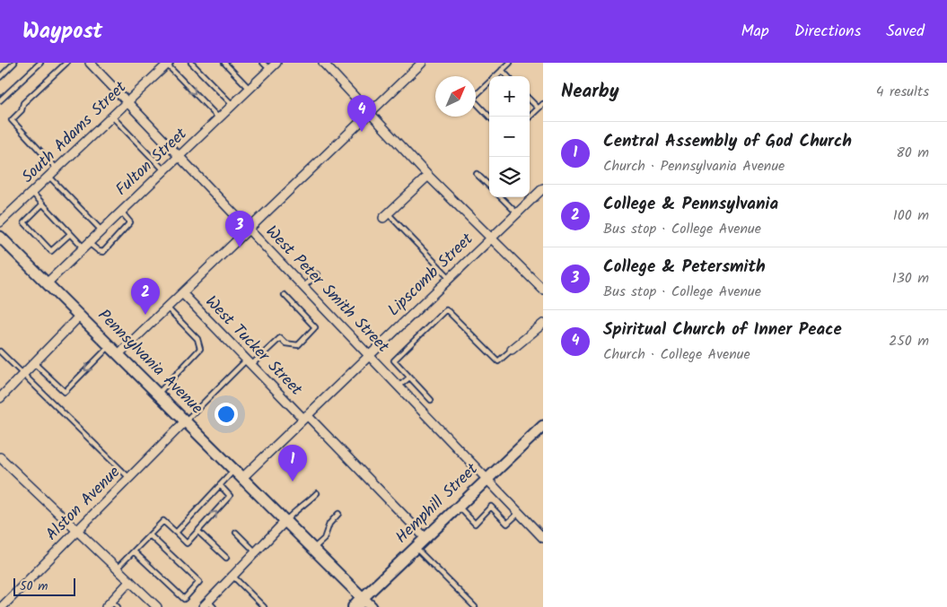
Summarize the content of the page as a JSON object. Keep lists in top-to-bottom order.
{
  "streets": {
    "street": [
      "South Adams Street",
      "Fulton Street",
      "Lipscomb Street",
      "West Peter Smith Street",
      "West Tucker Street",
      "Pennsylvania Avenue",
      "Alston Avenue",
      "Hemphill Street"
    ]
  },
  "crossings": [
    ["South Adams Street", "West Peter Smith Street"],
    ["Fulton Street", "West Peter Smith Street"],
    ["Fulton Street", "Pennsylvania Avenue"],
    ["Lipscomb Street", "West Peter Smith Street"],
    ["Lipscomb Street", "West Tucker Street"],
    ["Lipscomb Street", "Pennsylvania Avenue"],
    ["West Peter Smith Street", "Hemphill Street"],
    ["West Tucker Street", "Hemphill Street"],
    ["Pennsylvania Avenue", "Alston Avenue"],
    ["Pennsylvania Avenue", "Hemphill Street"]
  ],
  "scale_bar": "50 m",
  "north": "top right",
  "page": {
    "header": "Waypost",
    "nav": ["Map", "Directions", "Saved"],
    "heading": ["Nearby", "4 results"],
    "map_buttons": ["+", "−"],
    "pins": [
      "4",
      "3",
      "2",
      "1"
    ],
    "list": [
      {
        "mark": "1",
        "name": "Central Assembly of God Church",
        "note": "Church · Pennsylvania Avenue",
        "value": "80 m"
      },
      {
        "mark": "2",
        "name": "College & Pennsylvania",
        "note": "Bus stop · College Avenue",
        "value": "100 m"
      },
      {
        "mark": "3",
        "name": "College & Petersmith",
        "note": "Bus stop · College Avenue",
        "value": "130 m"
      },
      {
        "mark": "4",
        "name": "Spiritual Church of Inner Peace",
        "note": "Church · College Avenue",
        "value": "250 m"
      }
    ],
    "scale": "50 m"
  }
}
